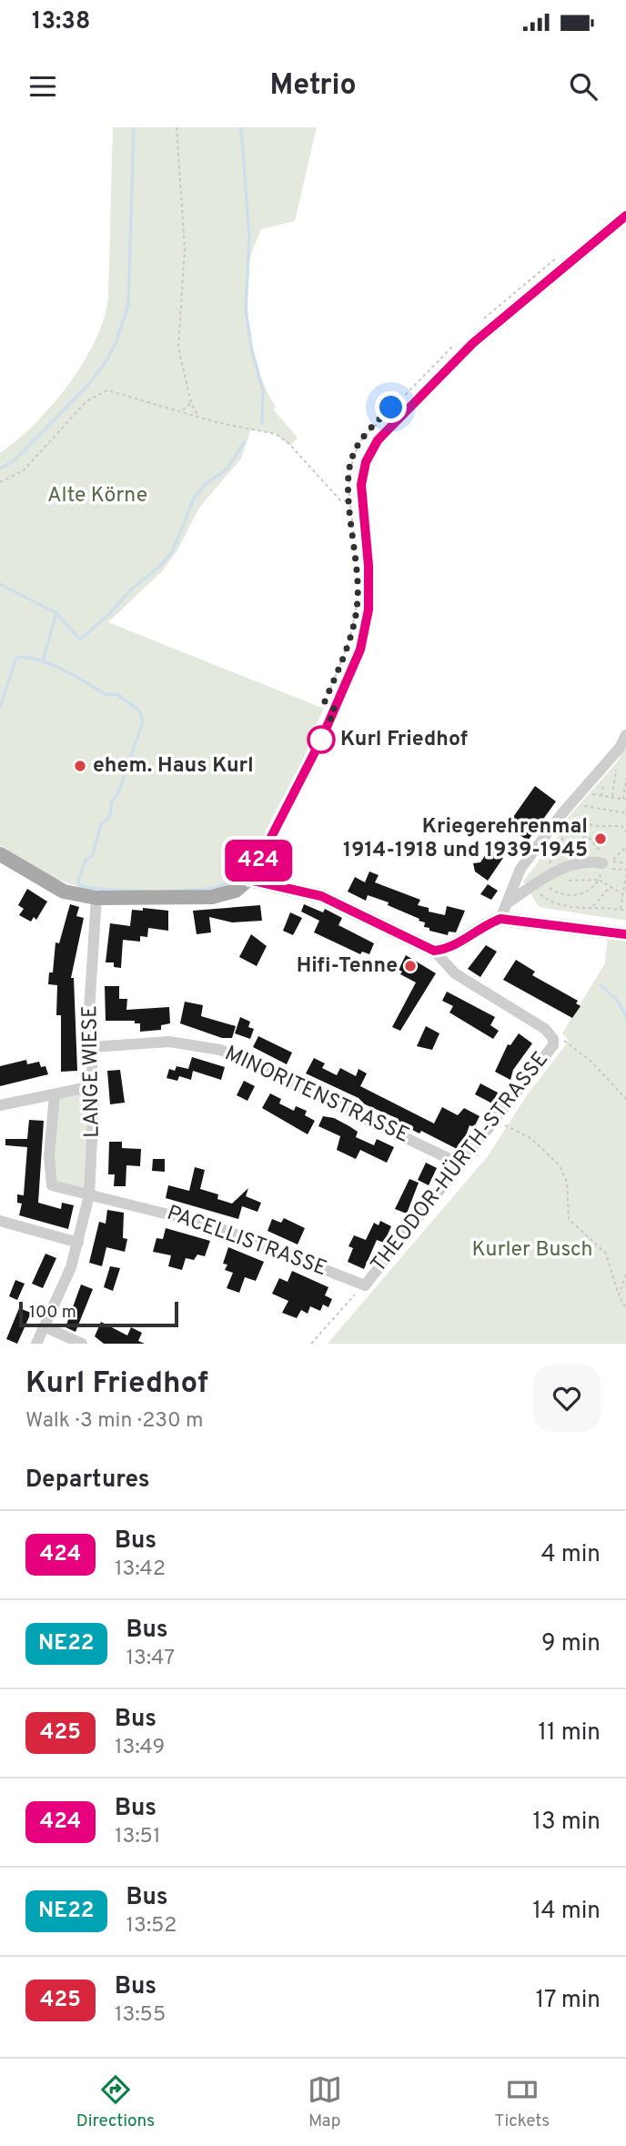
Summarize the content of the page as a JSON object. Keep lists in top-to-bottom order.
{
  "streets": {
    "street": [
      "LANGE WIESE",
      "MINORITENSTRASSE",
      "THEODOR-HÜRTH-STRASSE",
      "PACELLISTRASSE"
    ]
  },
  "crossings": [
    ["LANGE WIESE", "MINORITENSTRASSE"],
    ["LANGE WIESE", "PACELLISTRASSE"],
    ["MINORITENSTRASSE", "THEODOR-HÜRTH-STRASSE"],
    ["THEODOR-HÜRTH-STRASSE", "PACELLISTRASSE"]
  ],
  "parks": ["Alte Körne", "Kurler Busch"],
  "places": [
    "Kurl Friedhof",
    "ehem. Haus Kurl",
    "Kriegerehrenmal 1914-1918 und 1939-1945",
    "Hifi-Tenne"
  ],
  "lines": ["bus line 424"],
  "scale_bar": "100 m",
  "page": {
    "status": "13:38",
    "header": "Metrio",
    "on_map": "424",
    "scale": "100 m",
    "heading": [
      ["Kurl Friedhof", "Walk · 3 min · 230 m"],
      "Departures"
    ],
    "list": [
      {
        "mark": "424",
        "name": "Bus",
        "note": "13:42",
        "value": "4 min"
      },
      {
        "mark": "NE22",
        "name": "Bus",
        "note": "13:47",
        "value": "9 min"
      },
      {
        "mark": "425",
        "name": "Bus",
        "note": "13:49",
        "value": "11 min"
      },
      {
        "mark": "424",
        "name": "Bus",
        "note": "13:51",
        "value": "13 min"
      },
      {
        "mark": "NE22",
        "name": "Bus",
        "note": "13:52",
        "value": "14 min"
      },
      {
        "mark": "425",
        "name": "Bus",
        "note": "13:55",
        "value": "17 min"
      }
    ],
    "tabs": ["Directions", "Map", "Tickets"]
  }
}
